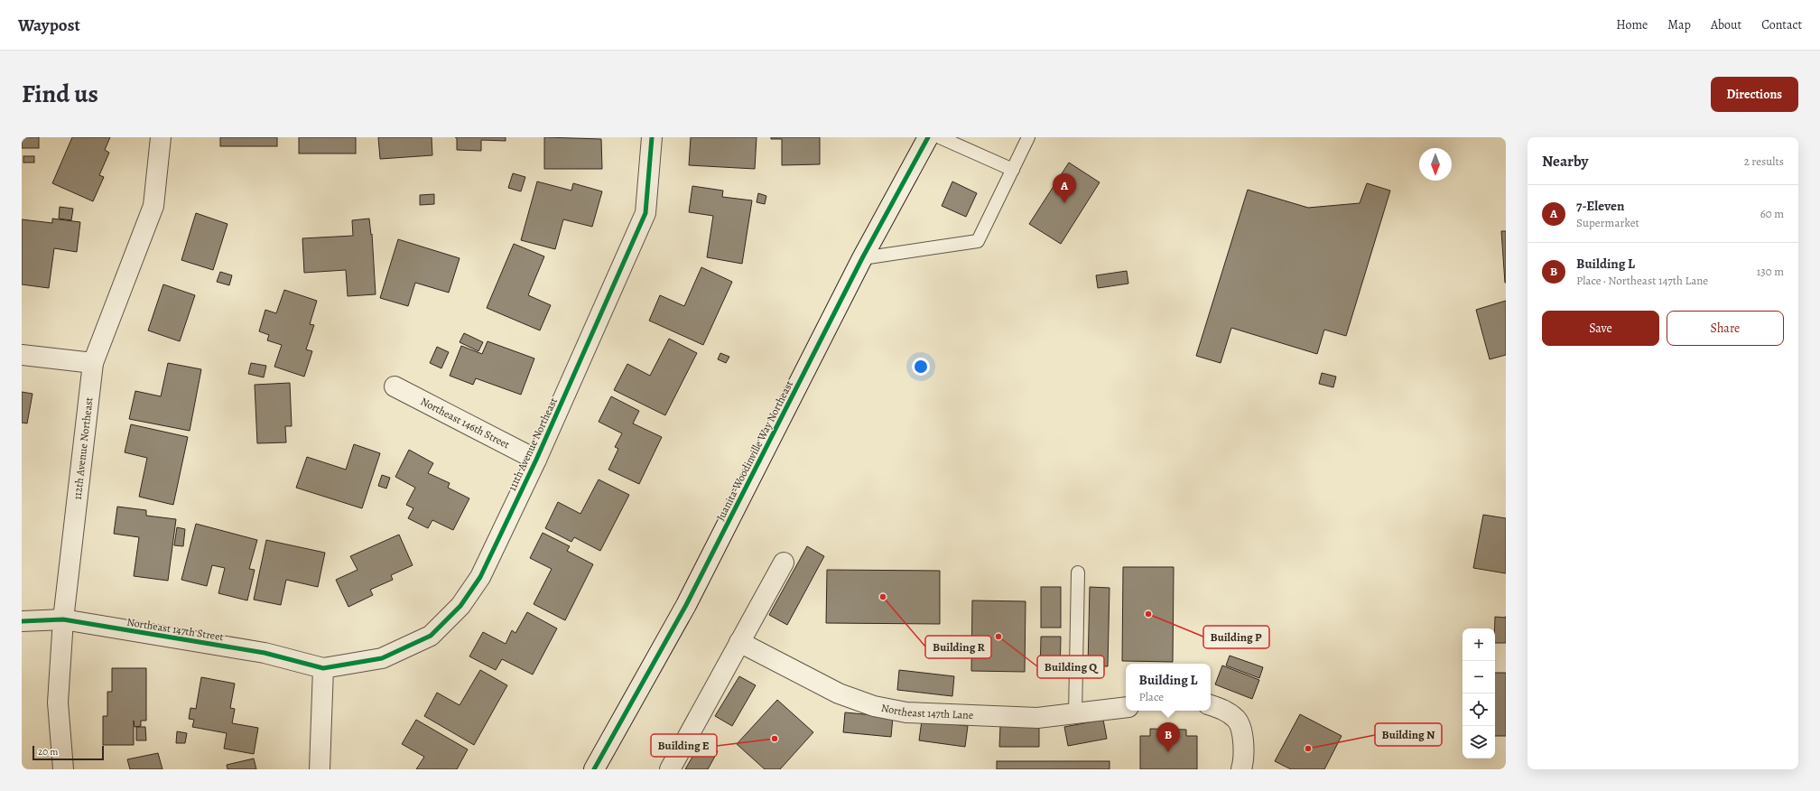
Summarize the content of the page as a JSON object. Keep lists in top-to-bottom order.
{
  "streets": {
    "street": [
      "Northeast 146th Street",
      "111th Avenue Northeast",
      "112th Avenue Northeast",
      "Juanita-Woodinville Way Northeast",
      "Northeast 147th Street",
      "Northeast 147th Lane"
    ]
  },
  "crossings": [
    ["Northeast 146th Street", "111th Avenue Northeast"],
    ["111th Avenue Northeast", "Northeast 147th Street"],
    ["112th Avenue Northeast", "Northeast 147th Street"]
  ],
  "places": [
    "Building R",
    "Building P",
    "Building Q",
    "Building E",
    "Building N"
  ],
  "scale_bar": "20 m",
  "north": "bottom",
  "page": {
    "header": "Waypost",
    "nav": [
      "Home",
      "Map",
      "About",
      "Contact"
    ],
    "title": "Find us",
    "buttons": [
      "Directions",
      ["Save", "Share"]
    ],
    "heading": ["Nearby", "2 results"],
    "pins": ["A", "B"],
    "list": [
      {
        "mark": "A",
        "name": "7-Eleven",
        "note": "Supermarket",
        "value": "60 m"
      },
      {
        "mark": "B",
        "name": "Building L",
        "note": "Place · Northeast 147th Lane",
        "value": "130 m"
      }
    ],
    "map_buttons": ["+", "−"],
    "popup": ["Building L", "Place"],
    "scale": "20 m"
  }
}
